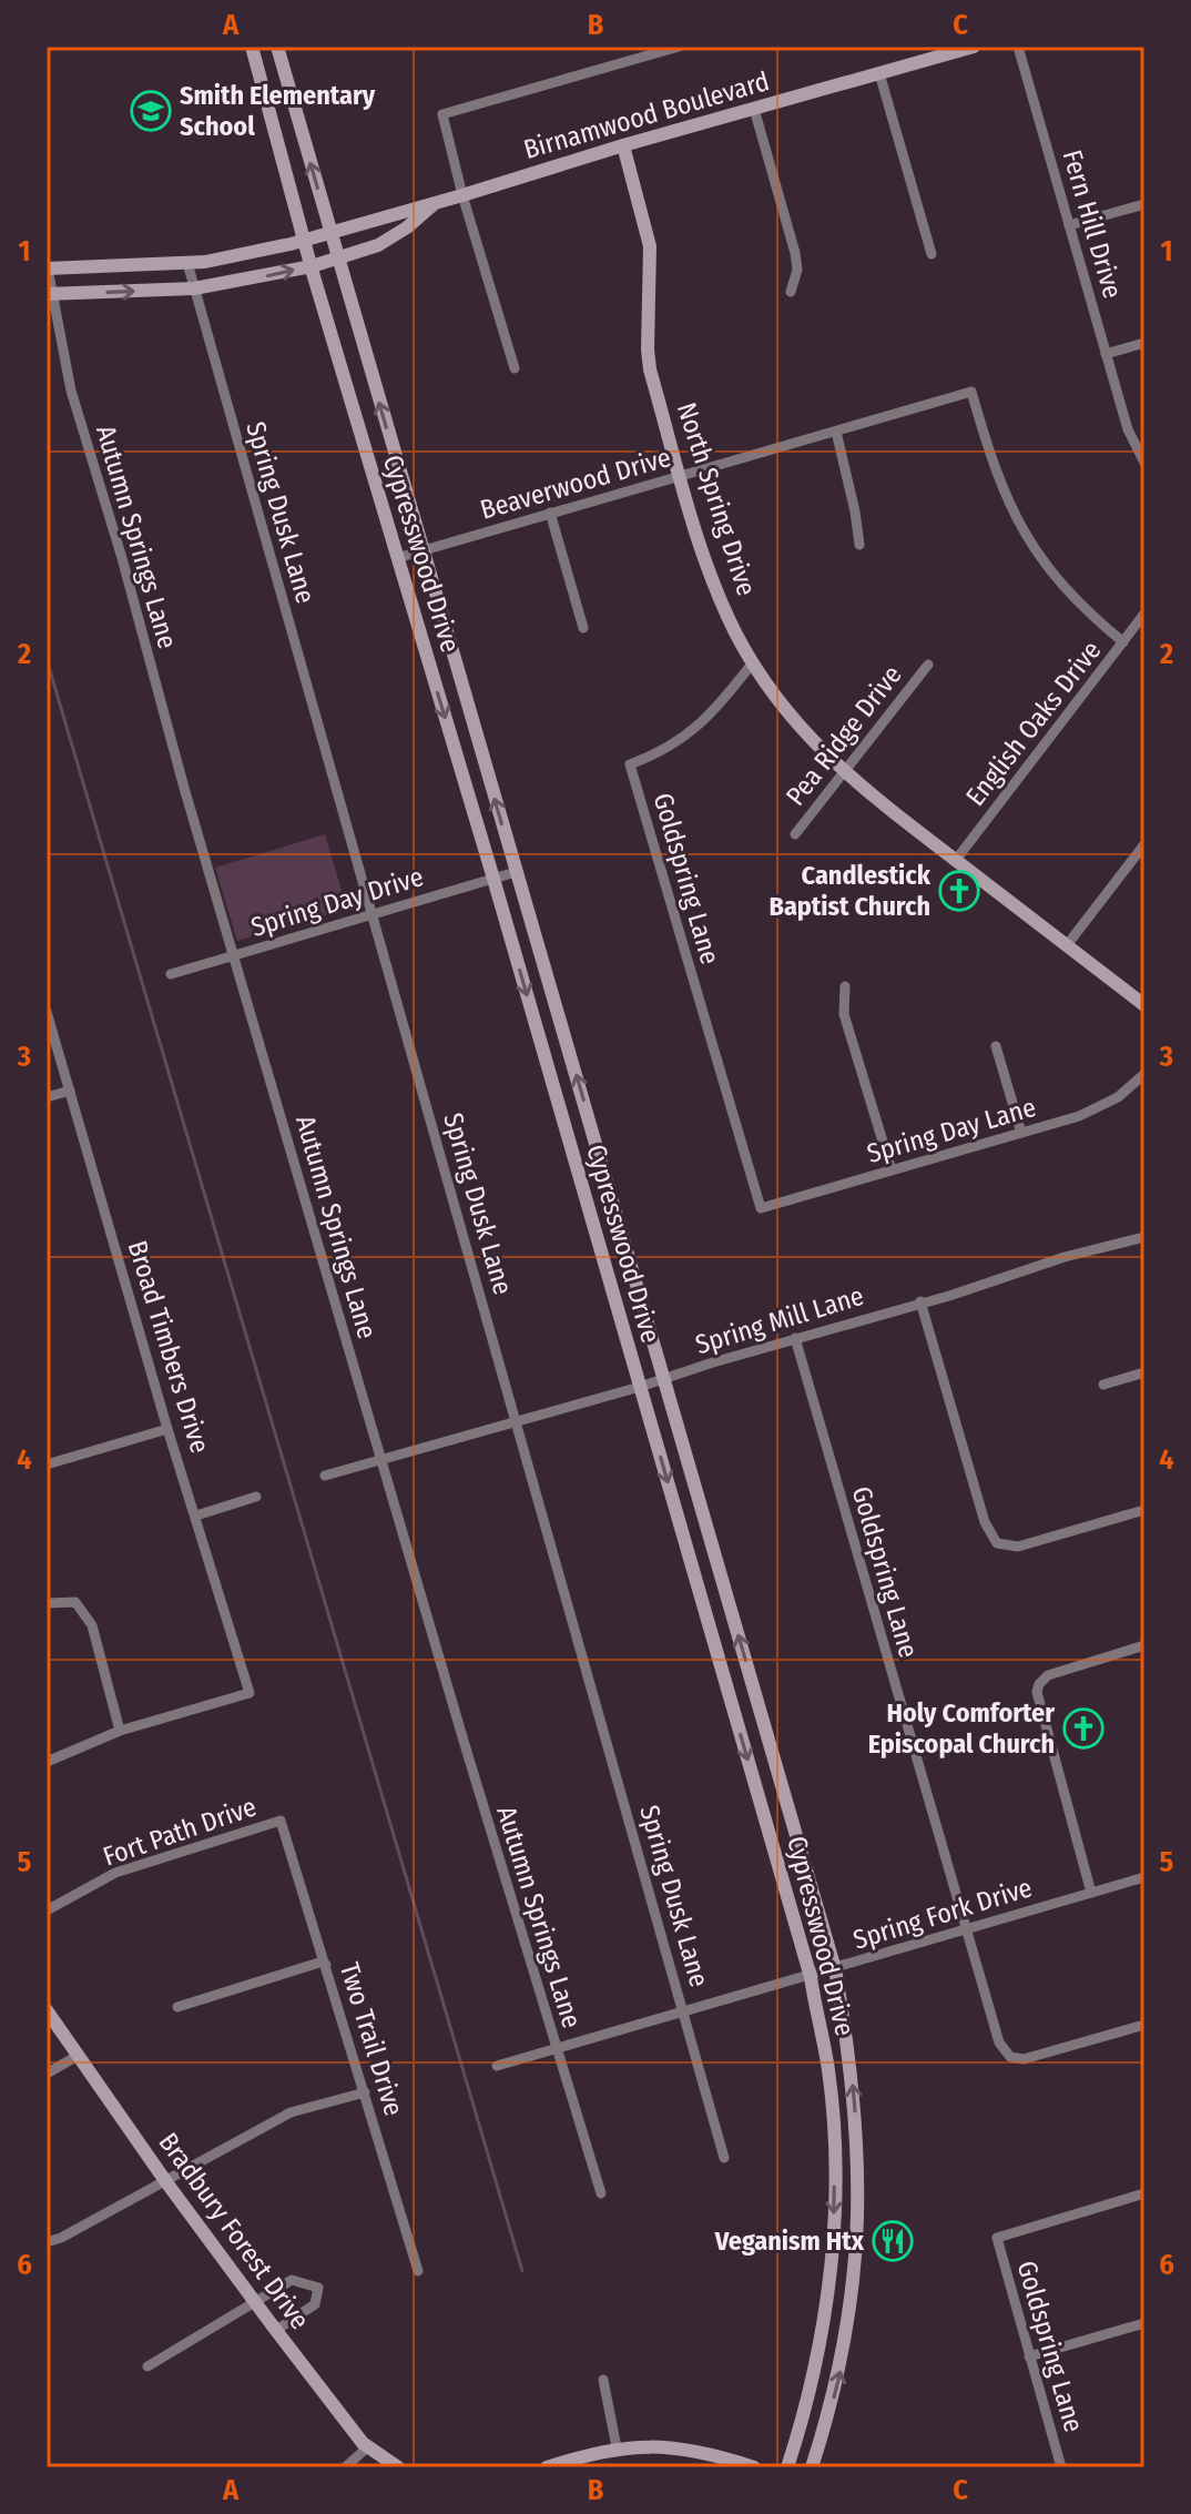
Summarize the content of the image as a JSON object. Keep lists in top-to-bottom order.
{
  "streets": {
    "main road": [
      "Birnamwood Boulevard",
      "North Spring Drive",
      "Cypresswood Drive",
      "Bradbury Forest Drive"
    ],
    "street": [
      "Fern Hill Drive",
      "Beaverwood Drive",
      "Spring Dusk Lane",
      "Autumn Springs Lane",
      "English Oaks Drive",
      "Pea Ridge Drive",
      "Goldspring Lane",
      "Spring Day Drive",
      "Spring Day Lane",
      "Spring Mill Lane",
      "Broad Timbers Drive",
      "Fort Path Drive",
      "Spring Fork Drive",
      "Two Trail Drive"
    ]
  },
  "crossings": [
    ["Birnamwood Boulevard", "North Spring Drive"],
    ["Birnamwood Boulevard", "Spring Dusk Lane"],
    ["Birnamwood Boulevard", "Autumn Springs Lane"],
    ["Birnamwood Boulevard", "Cypresswood Drive"],
    ["Beaverwood Drive", "North Spring Drive"],
    ["Beaverwood Drive", "Cypresswood Drive"],
    ["Beaverwood Drive", "English Oaks Drive"],
    ["North Spring Drive", "English Oaks Drive"],
    ["North Spring Drive", "Pea Ridge Drive"],
    ["North Spring Drive", "Goldspring Lane"],
    ["Spring Dusk Lane", "Spring Day Drive"],
    ["Spring Dusk Lane", "Spring Mill Lane"],
    ["Spring Dusk Lane", "Spring Fork Drive"],
    ["Autumn Springs Lane", "Spring Day Drive"],
    ["Autumn Springs Lane", "Spring Mill Lane"],
    ["Autumn Springs Lane", "Spring Fork Drive"],
    ["Cypresswood Drive", "Spring Day Drive"],
    ["Cypresswood Drive", "Spring Mill Lane"],
    ["Cypresswood Drive", "Spring Fork Drive"],
    ["Goldspring Lane", "Spring Day Lane"],
    ["Goldspring Lane", "Spring Mill Lane"],
    ["Goldspring Lane", "Spring Fork Drive"],
    ["Fort Path Drive", "Two Trail Drive"]
  ],
  "places": {
    "school or university": ["Smith Elementary School"],
    "church": ["Candlestick Baptist Church", "Holy Comforter Episcopal Church"],
    "restaurant": ["Veganism Htx"]
  },
  "grid": {
    "columns": ["A", "B", "C"],
    "rows": [
      "1",
      "2",
      "3",
      "4",
      "5",
      "6"
    ]
  }
}
